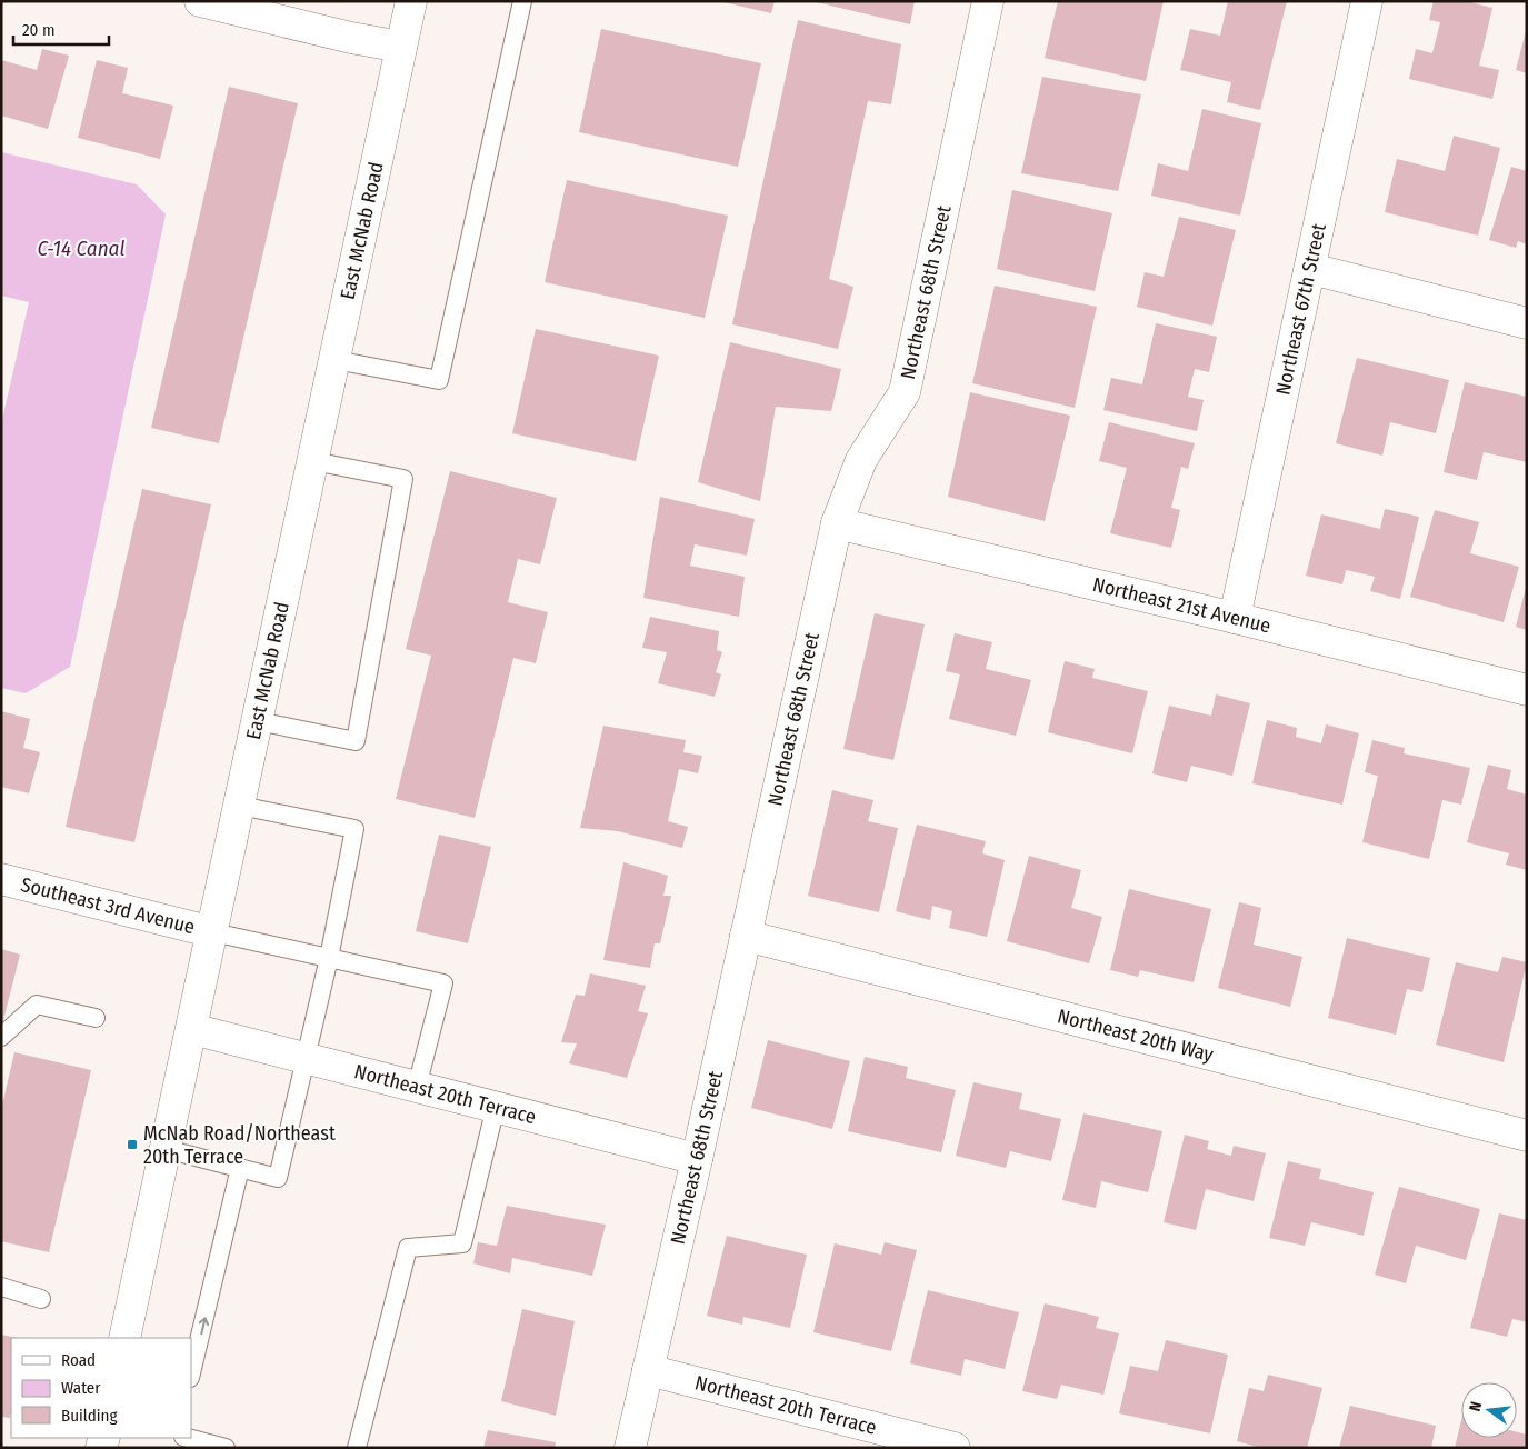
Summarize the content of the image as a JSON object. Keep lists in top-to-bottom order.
{
  "streets": {
    "street": [
      "East McNab Road",
      "Northeast 68th Street",
      "Northeast 67th Street",
      "Northeast 21st Avenue",
      "Southeast 3rd Avenue",
      "Northeast 20th Way",
      "Northeast 20th Terrace"
    ]
  },
  "crossings": [
    ["East McNab Road", "Southeast 3rd Avenue"],
    ["East McNab Road", "Northeast 20th Terrace"],
    ["Northeast 68th Street", "Northeast 21st Avenue"],
    ["Northeast 68th Street", "Northeast 20th Way"],
    ["Northeast 68th Street", "Northeast 20th Terrace"],
    ["Northeast 67th Street", "Northeast 21st Avenue"]
  ],
  "water": ["C-14 Canal"],
  "places": {
    "transit": ["McNab Road/Northeast 20th Terrace"]
  },
  "legend": ["Road", "Water", "Building"],
  "scale_bar": "20 m",
  "north": "left"
}
